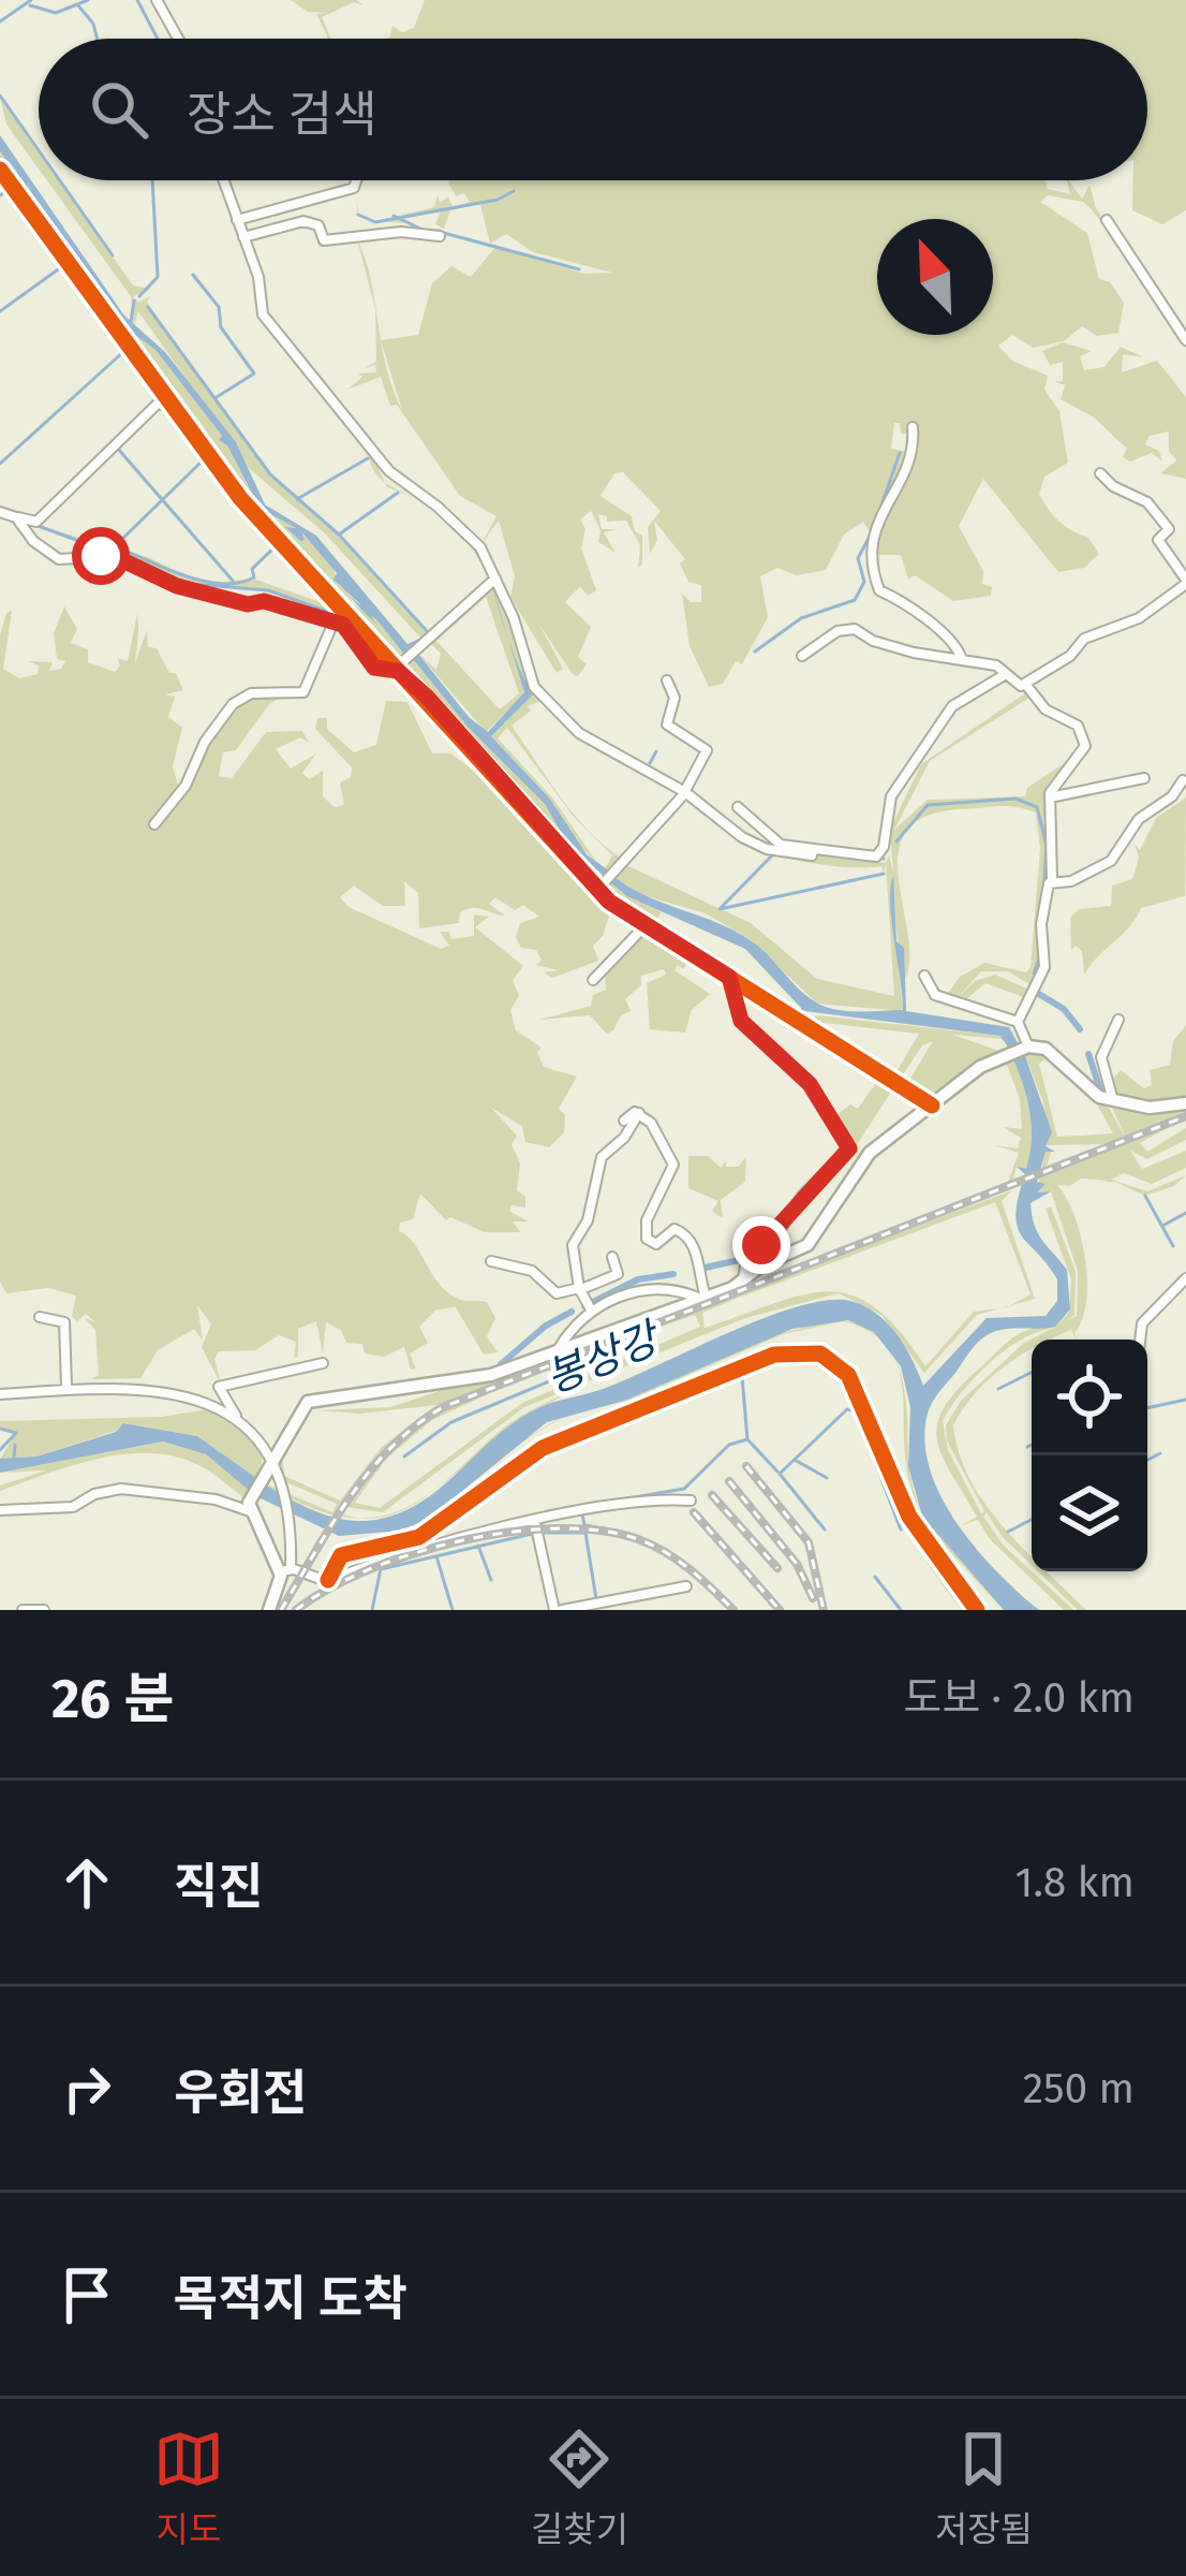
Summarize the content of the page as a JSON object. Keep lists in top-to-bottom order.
{
  "water": ["봉상강"],
  "north": "top left",
  "page": {
    "search": "장소 검색",
    "heading": ["26 분", "도보 · 2.0 km"],
    "list": [
      ["직진", "1.8 km"],
      ["우회전", "250 m"],
      "목적지 도착"
    ],
    "nav": ["지도", "길찾기", "저장됨"]
  }
}
